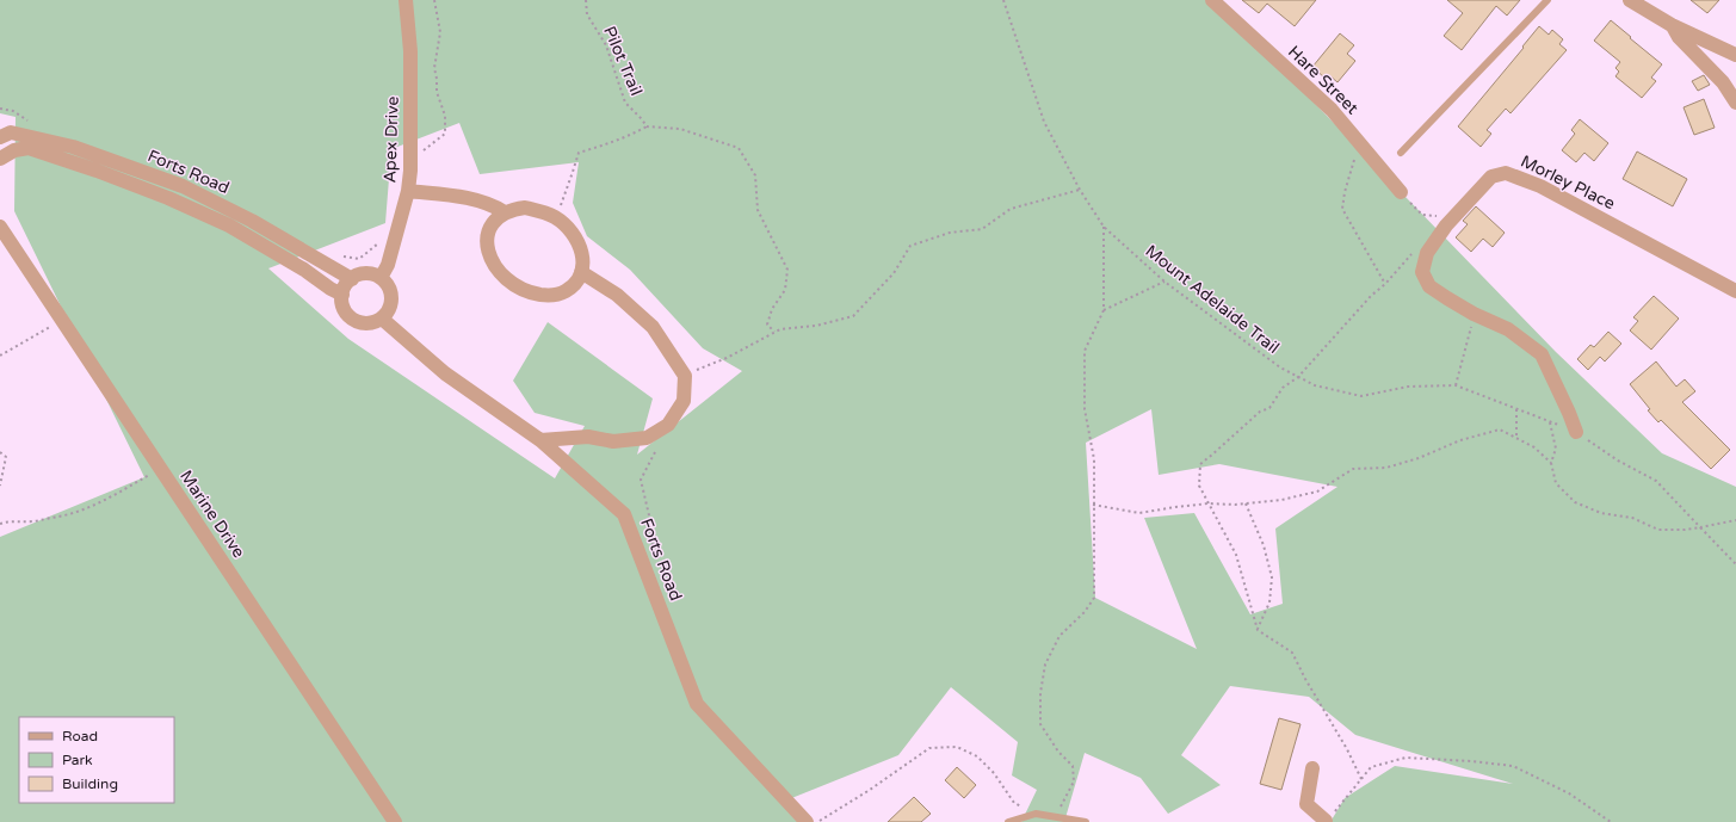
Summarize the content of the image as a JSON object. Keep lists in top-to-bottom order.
{
  "streets": {
    "street": [
      "Hare Street",
      "Apex Drive",
      "Forts Road",
      "Morley Place",
      "Marine Drive"
    ],
    "path": ["Pilot Trail", "Mount Adelaide Trail"]
  },
  "crossings": [
    ["Apex Drive", "Forts Road"],
    ["Morley Place", "Mount Adelaide Trail"]
  ],
  "legend": ["Road", "Park", "Building"]
}
